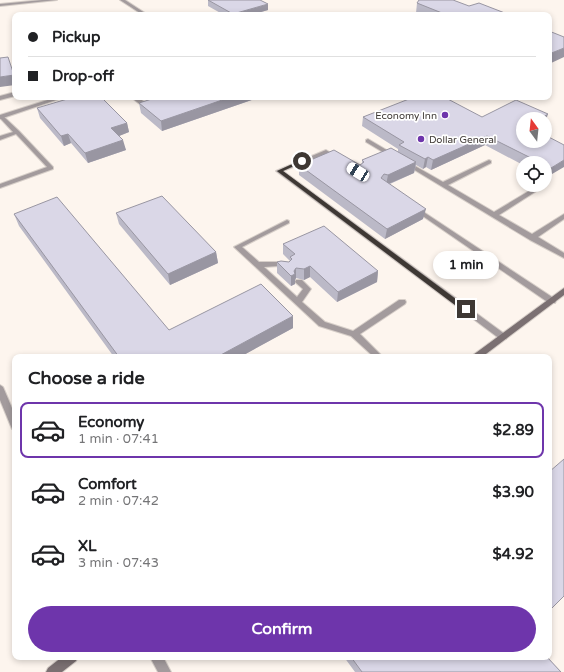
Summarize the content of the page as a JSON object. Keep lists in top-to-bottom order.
{
  "places": ["Economy Inn", "Dollar General"],
  "north": "top",
  "page": {
    "banner": ["Pickup", "Drop-off"],
    "bubble": "1 min",
    "heading": "Choose a ride",
    "list": [
      {
        "name": "Economy",
        "note": "1 min · 07:41",
        "value": "$2.89"
      },
      {
        "name": "Comfort",
        "note": "2 min · 07:42",
        "value": "$3.90"
      },
      {
        "name": "XL",
        "note": "3 min · 07:43",
        "value": "$4.92"
      }
    ],
    "buttons": "Confirm"
  }
}
